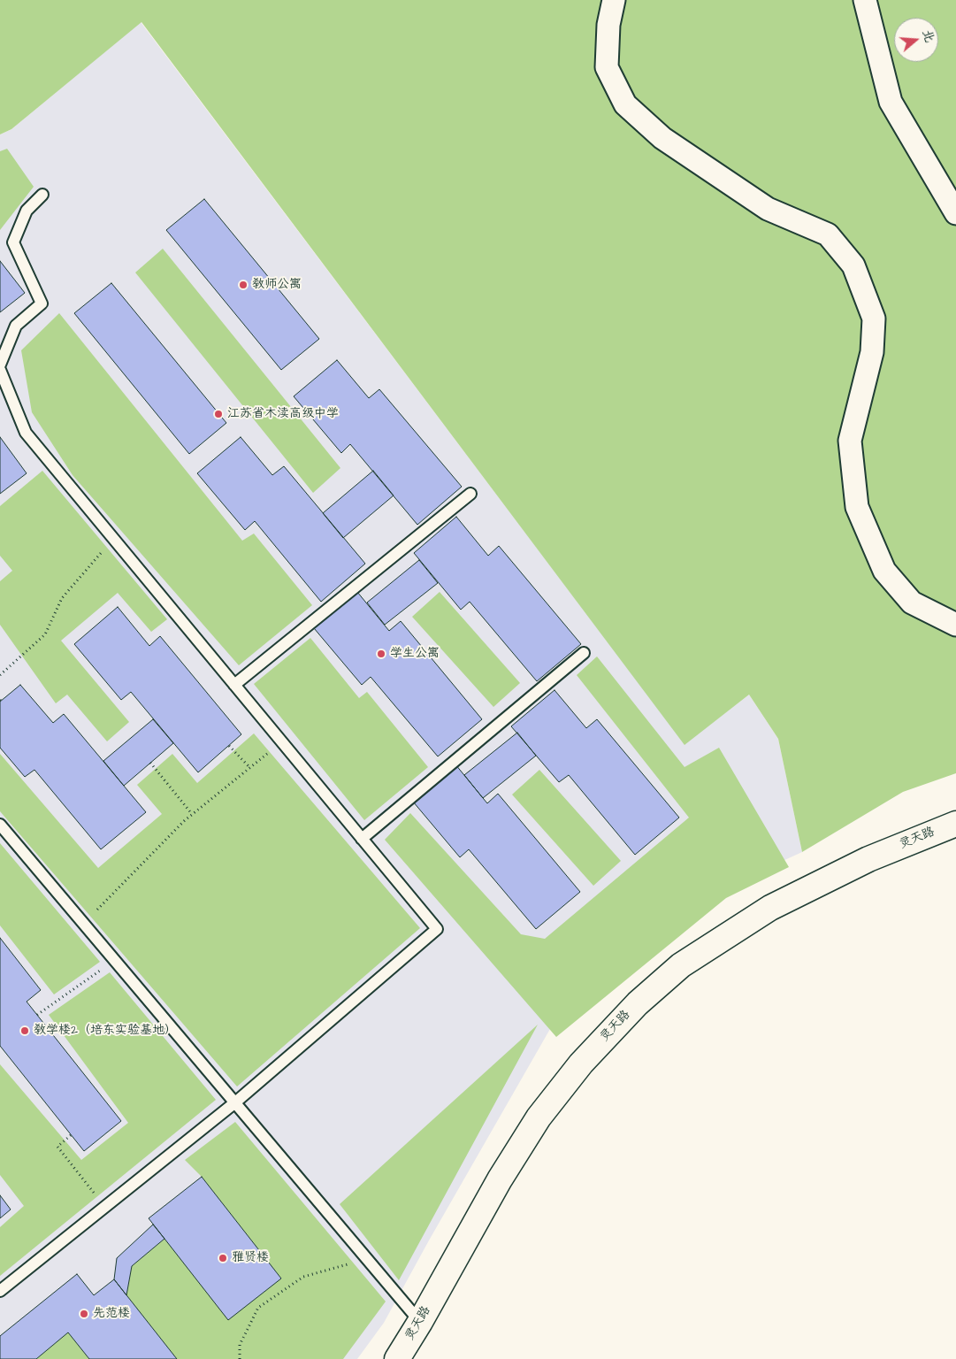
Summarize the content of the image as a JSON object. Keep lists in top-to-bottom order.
{
  "streets": {
    "street": ["灵天路"]
  },
  "places": [
    "教师公寓",
    "江苏省木渎高级中学",
    "学生公寓",
    "教学楼2（培东实验基地）",
    "雅贤楼",
    "先范楼"
  ],
  "north": "right"
}
